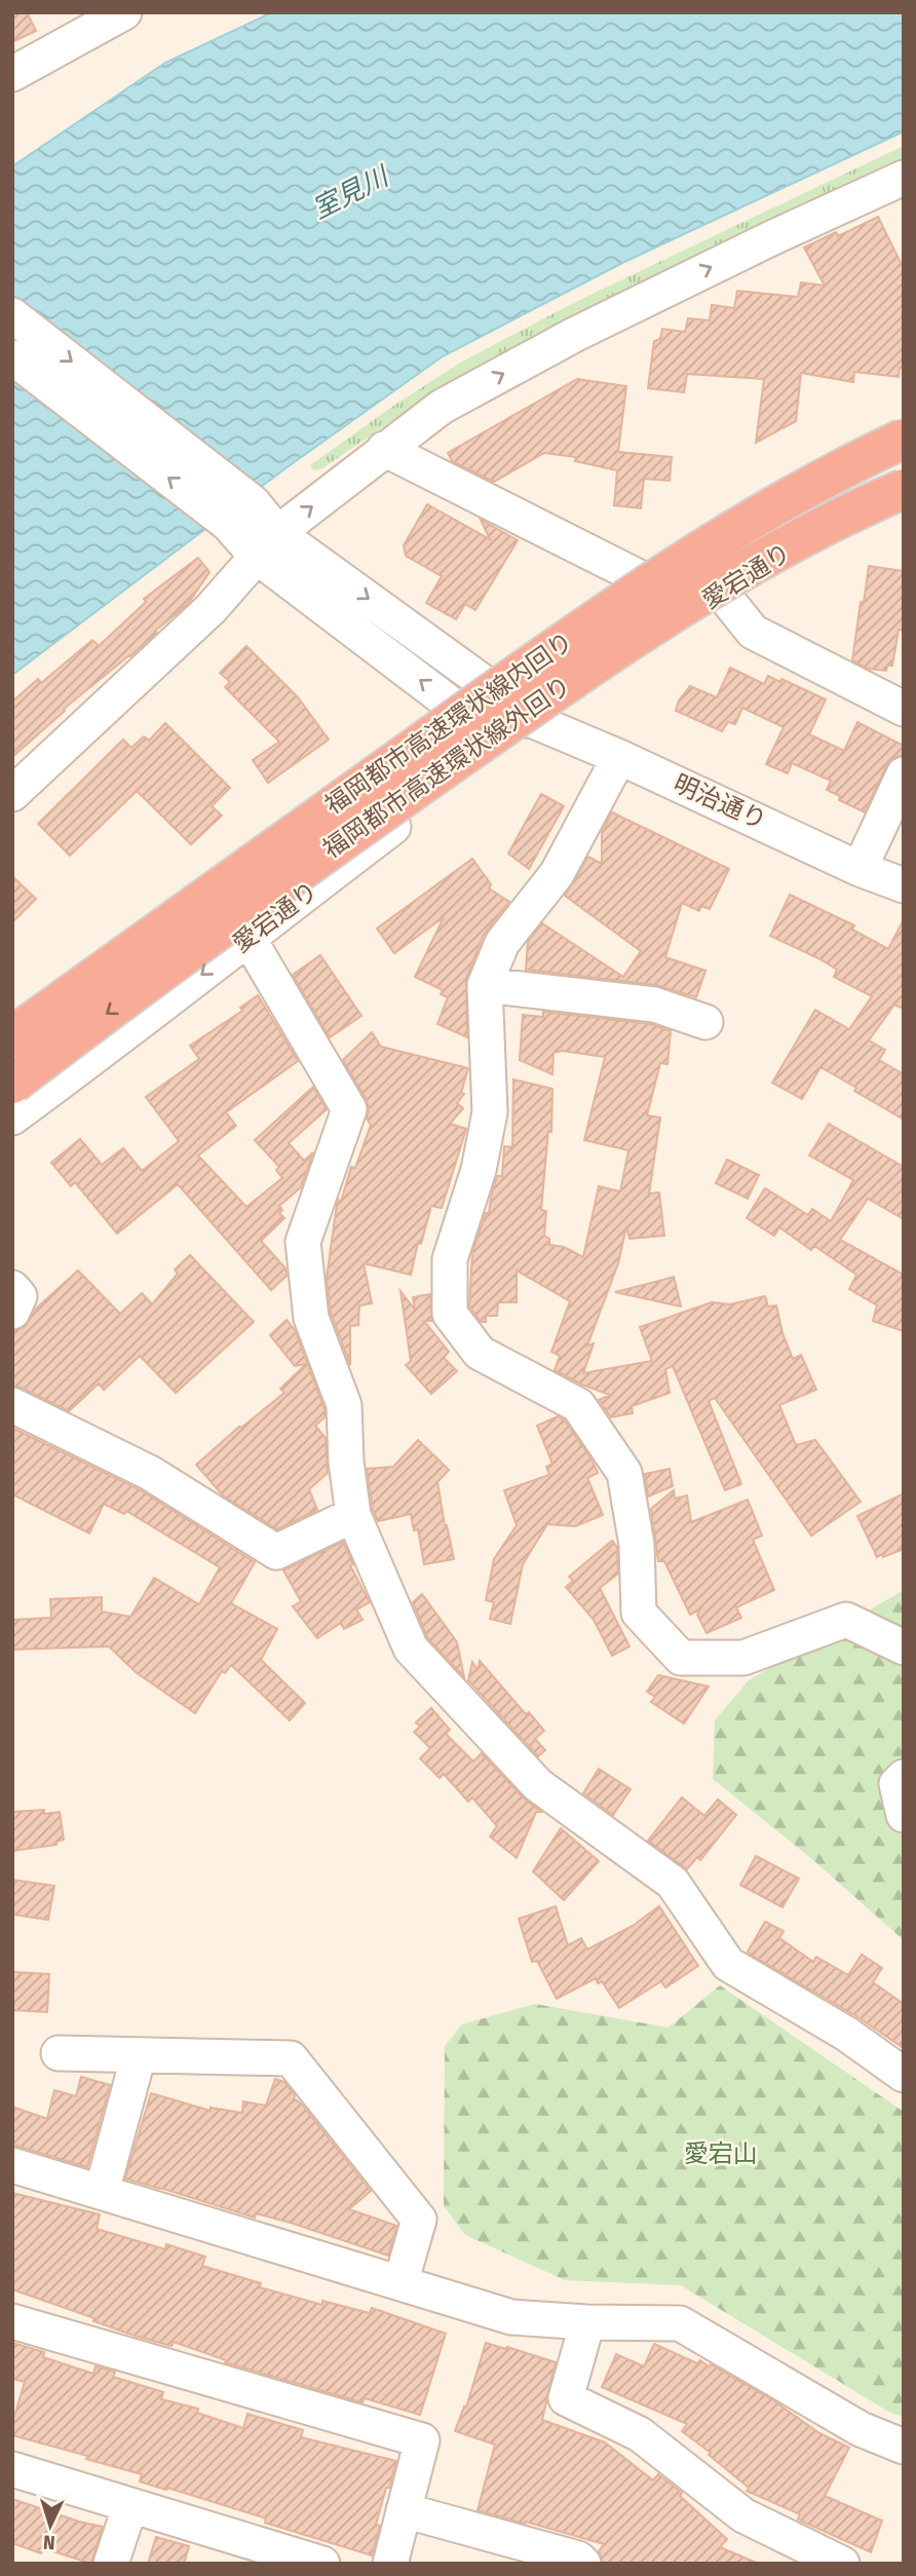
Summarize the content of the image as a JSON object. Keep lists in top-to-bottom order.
{
  "streets": {
    "highway": ["福岡都市高速環状線内回り", "福岡都市高速環状線外回り"],
    "street": ["愛宕通り", "明治通り"]
  },
  "crossings": [
    ["愛宕通り", "福岡都市高速環状線内回り"],
    ["愛宕通り", "福岡都市高速環状線外回り"],
    ["愛宕通り", "明治通り"]
  ],
  "one_way": ["福岡都市高速環状線外回り"],
  "water": ["室見川"],
  "parks": ["愛宕山"],
  "north": "bottom"
}
